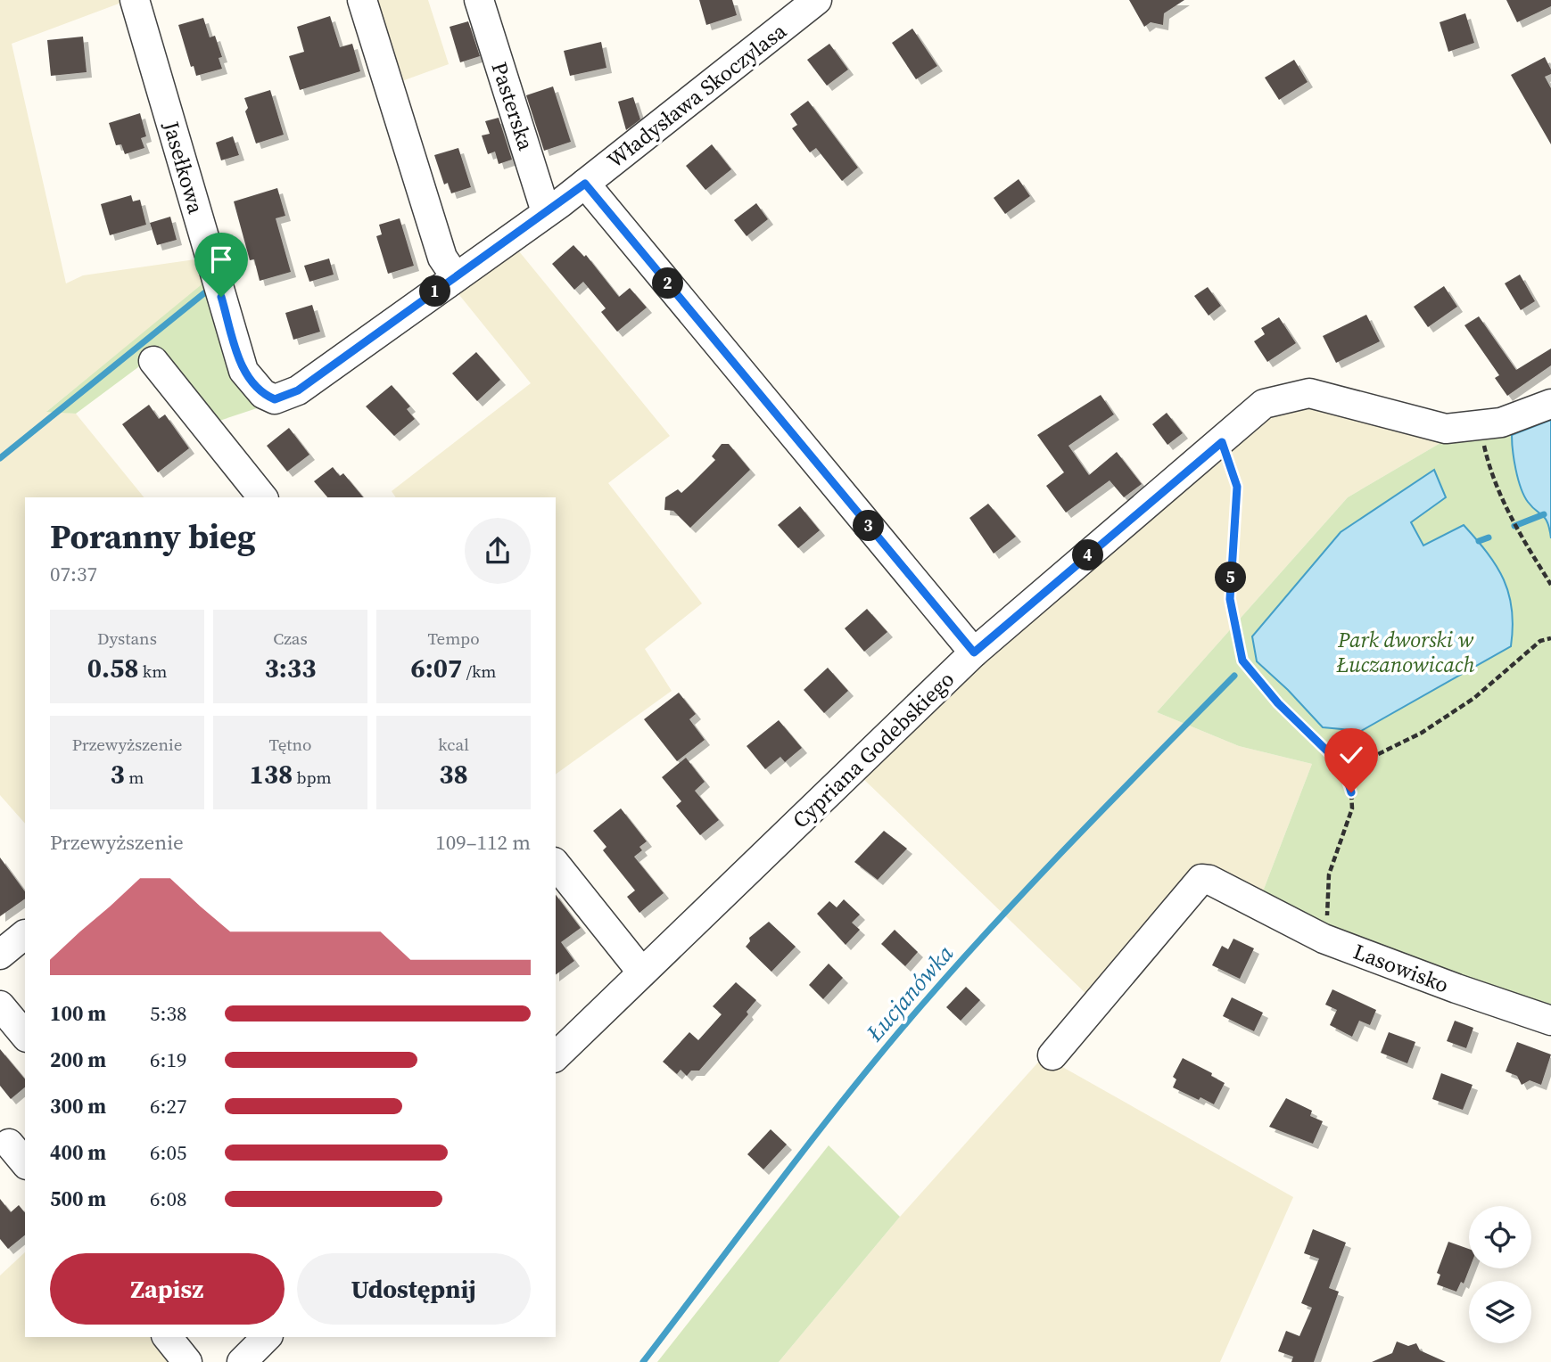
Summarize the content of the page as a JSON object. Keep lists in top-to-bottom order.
{
  "streets": {
    "street": [
      "Władysława Skoczylasa",
      "Pasterska",
      "Jasełkowa",
      "Cypriana Godebskiego",
      "Lasowisko"
    ]
  },
  "crossings": [
    ["Władysława Skoczylasa", "Pasterska"],
    ["Władysława Skoczylasa", "Jasełkowa"],
    ["Pasterska", "Jasełkowa"]
  ],
  "water": ["Łucjanówka"],
  "parks": ["Park dworski w Łuczanowicach"],
  "page": {
    "pins": [
      "2",
      "1",
      "3",
      "4",
      "5"
    ],
    "heading": ["Poranny bieg", "07:37"],
    "stats": [
      ["Dystans", "0.58 km"],
      ["Czas", "3:33"],
      ["Tempo", "6:07 /km"],
      ["Przewyższenie", "3 m"],
      ["Tętno", "138 bpm"],
      ["kcal", "38"]
    ],
    "chart": ["Przewyższenie", "109–112 m"],
    "list": [
      {
        "name": "100 m",
        "note": "5:38"
      },
      {
        "name": "200 m",
        "note": "6:19"
      },
      {
        "name": "300 m",
        "note": "6:27"
      },
      {
        "name": "400 m",
        "note": "6:05"
      },
      {
        "name": "500 m",
        "note": "6:08"
      }
    ],
    "buttons": ["Zapisz", "Udostępnij"]
  }
}
